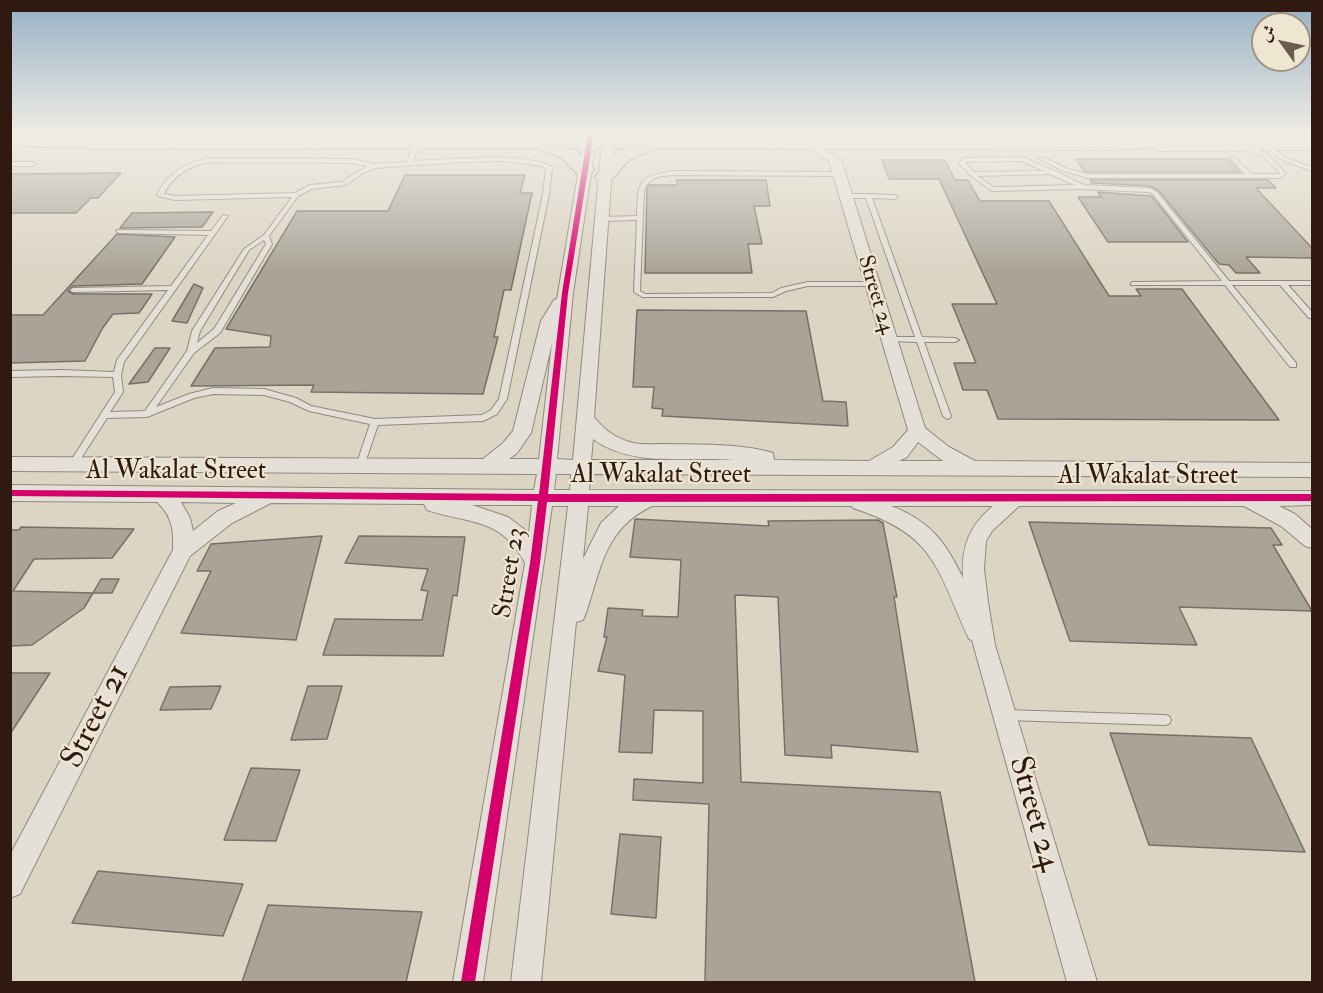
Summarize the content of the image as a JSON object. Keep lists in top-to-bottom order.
{
  "streets": {
    "street": [
      "Street 24",
      "Al Wakalat Street",
      "Street 23",
      "Street 21"
    ]
  },
  "crossings": [
    ["Street 24", "Al Wakalat Street"],
    ["Al Wakalat Street", "Street 23"],
    ["Al Wakalat Street", "Street 21"]
  ],
  "north": "top left"
}
